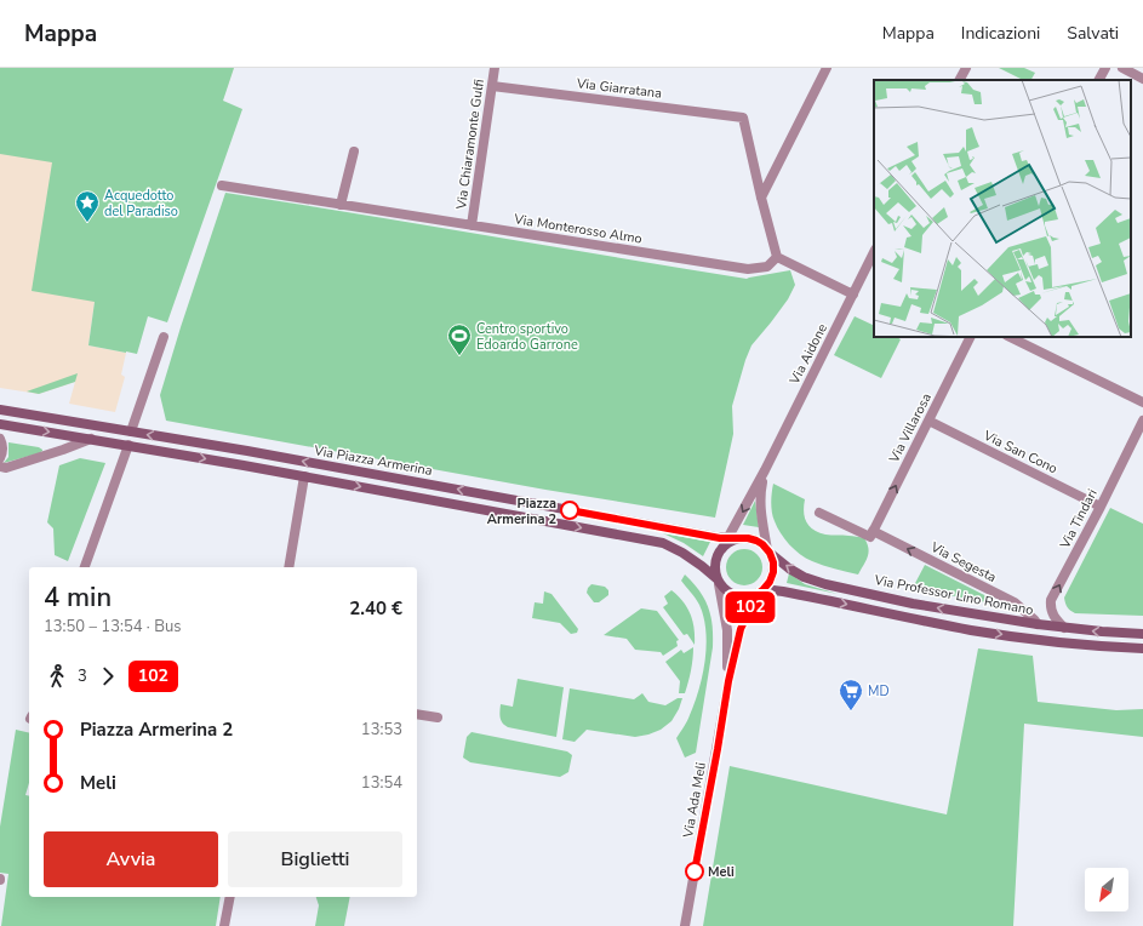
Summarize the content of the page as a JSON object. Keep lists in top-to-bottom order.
{
  "streets": {
    "street": [
      "Via Giarratana",
      "Via Chiaramonte Gulfi",
      "Via Monterosso Almo",
      "Via Aidone",
      "Via Villarosa",
      "Via San Cono",
      "Via Piazza Armerina",
      "Via Tindari",
      "Via Segesta",
      "Via Professor Lino Romano",
      "Via Ada Meli"
    ]
  },
  "crossings": [
    ["Via Giarratana", "Via Chiaramonte Gulfi"],
    ["Via Chiaramonte Gulfi", "Via Monterosso Almo"],
    ["Via Villarosa", "Via San Cono"],
    ["Via Villarosa", "Via Segesta"],
    ["Via San Cono", "Via Tindari"],
    ["Via Piazza Armerina", "Via Professor Lino Romano"],
    ["Via Tindari", "Via Professor Lino Romano"],
    ["Via Segesta", "Via Professor Lino Romano"]
  ],
  "one_way": ["Via Villarosa", "Via Tindari"],
  "places": {
    "place": ["Acquedotto del Paradiso"],
    "sports": ["Centro sportivo Edoardo Garrone"],
    "other": ["Piazza Armerina 2", "Meli"],
    "supermarket": ["MD"]
  },
  "lines": ["bus line 102"],
  "north": "bottom left",
  "page": {
    "header": "Mappa",
    "nav": ["Mappa", "Indicazioni", "Salvati"],
    "on_map": "102",
    "heading": ["4 min", "13:50 – 13:54 · Bus", "2.40 €"],
    "legs": ["3", "102"],
    "list": [
      {
        "name": "Piazza Armerina 2",
        "value": "13:53"
      },
      {
        "name": "Meli",
        "value": "13:54"
      }
    ],
    "buttons": ["Avvia", "Biglietti"]
  }
}
